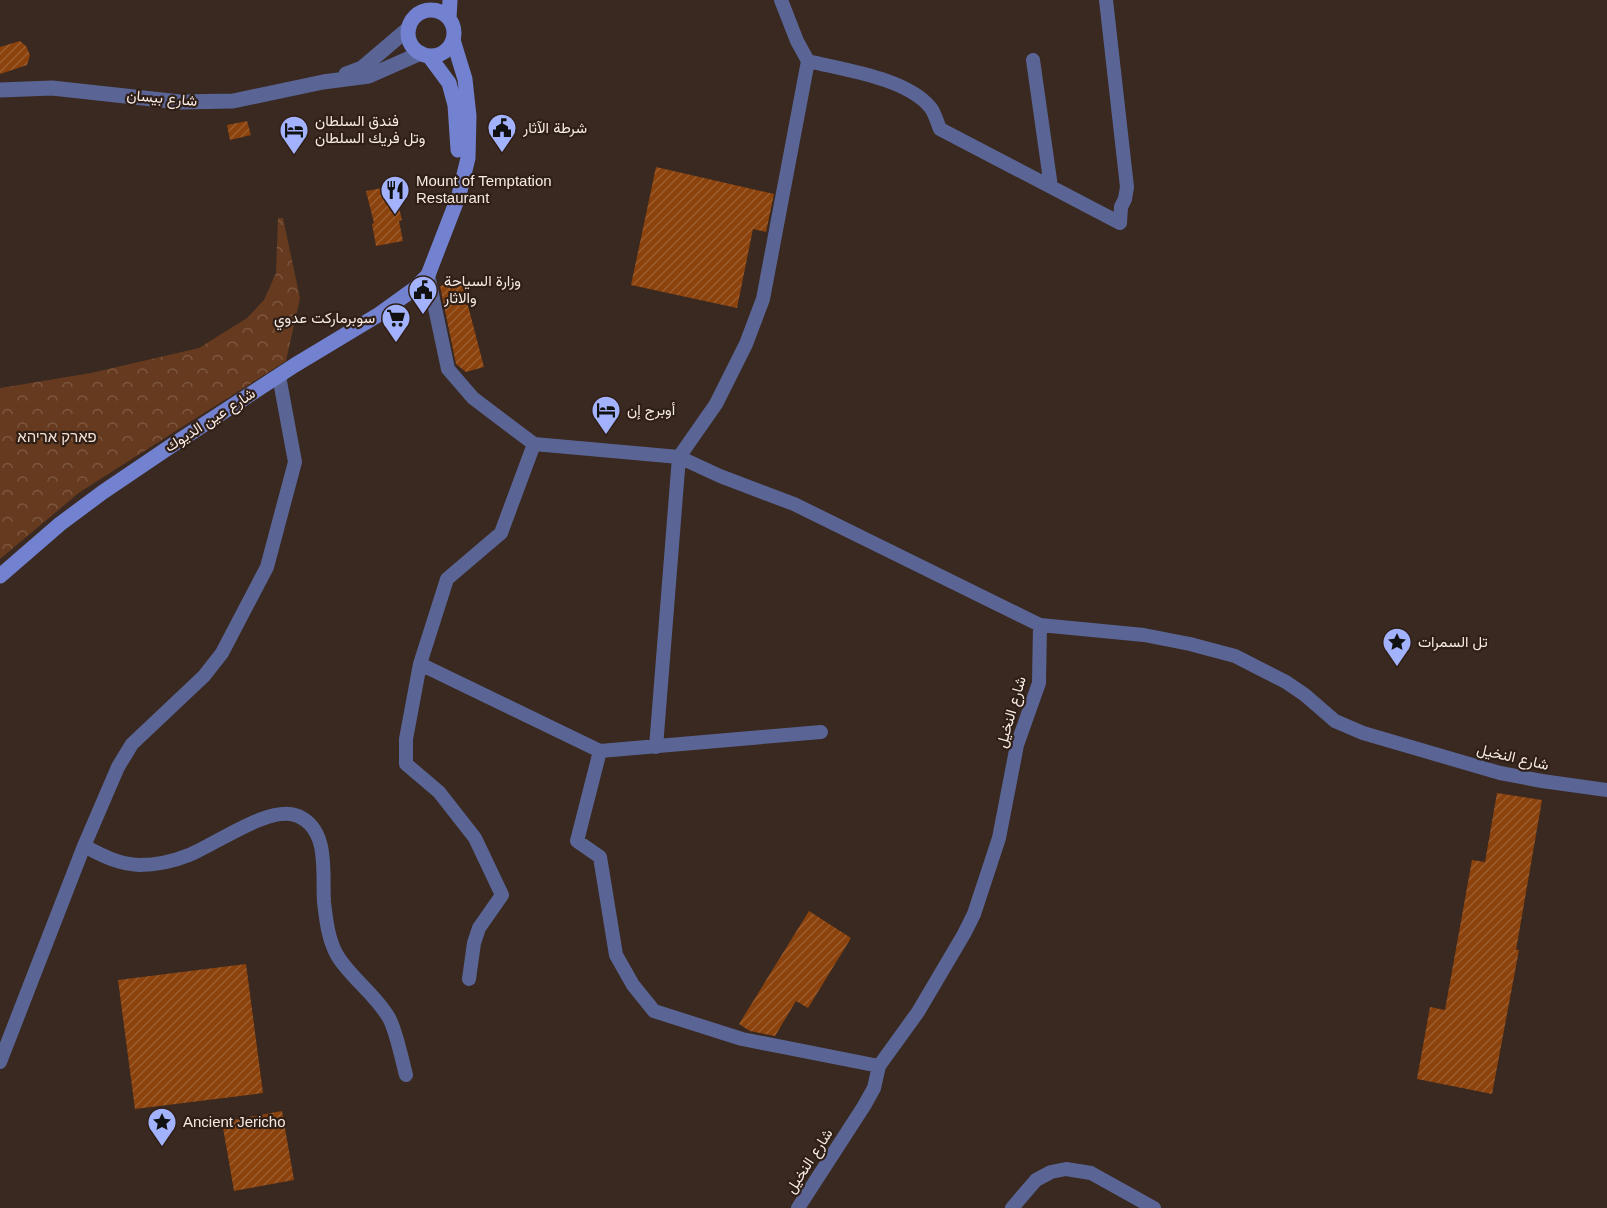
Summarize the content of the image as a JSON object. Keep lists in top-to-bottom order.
{
  "streets": {
    "main road": ["شارع عين الديوك"],
    "street": ["شارع بيسان", "شارع النخيل"]
  },
  "parks": ["פארק אריהא"],
  "places": {
    "public building": ["شرطة الآثار", "وزارة السياحة والاثار"],
    "hotel": ["فندق السلطان وتل فريك السلطان", "أوبرج إن"],
    "restaurant": ["Mount of Temptation Restaurant"],
    "supermarket": ["سوبرماركت عدوي"],
    "place": ["تل السمرات", "Ancient Jericho"]
  }
}
